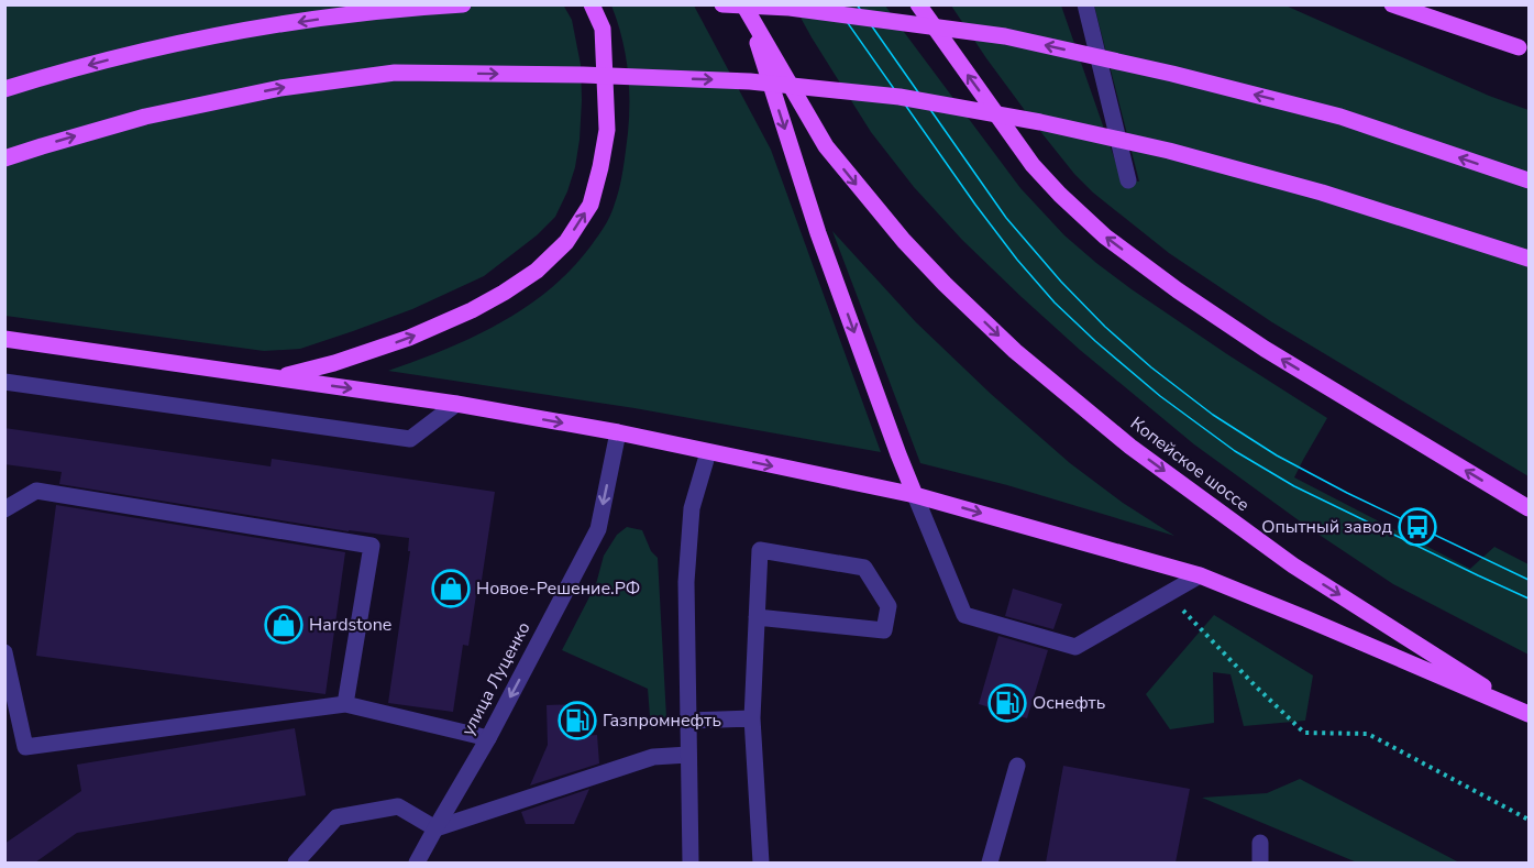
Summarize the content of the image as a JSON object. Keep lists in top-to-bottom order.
{
  "streets": {
    "main road": ["Копейское шоссе"],
    "street": ["улица Луценко"]
  },
  "places": {
    "bus stop": ["Опытный завод"],
    "shop": ["Новое-Решение.РФ", "Hardstone"],
    "fuel station": ["Оснефть", "Газпромнефть"]
  }
}
